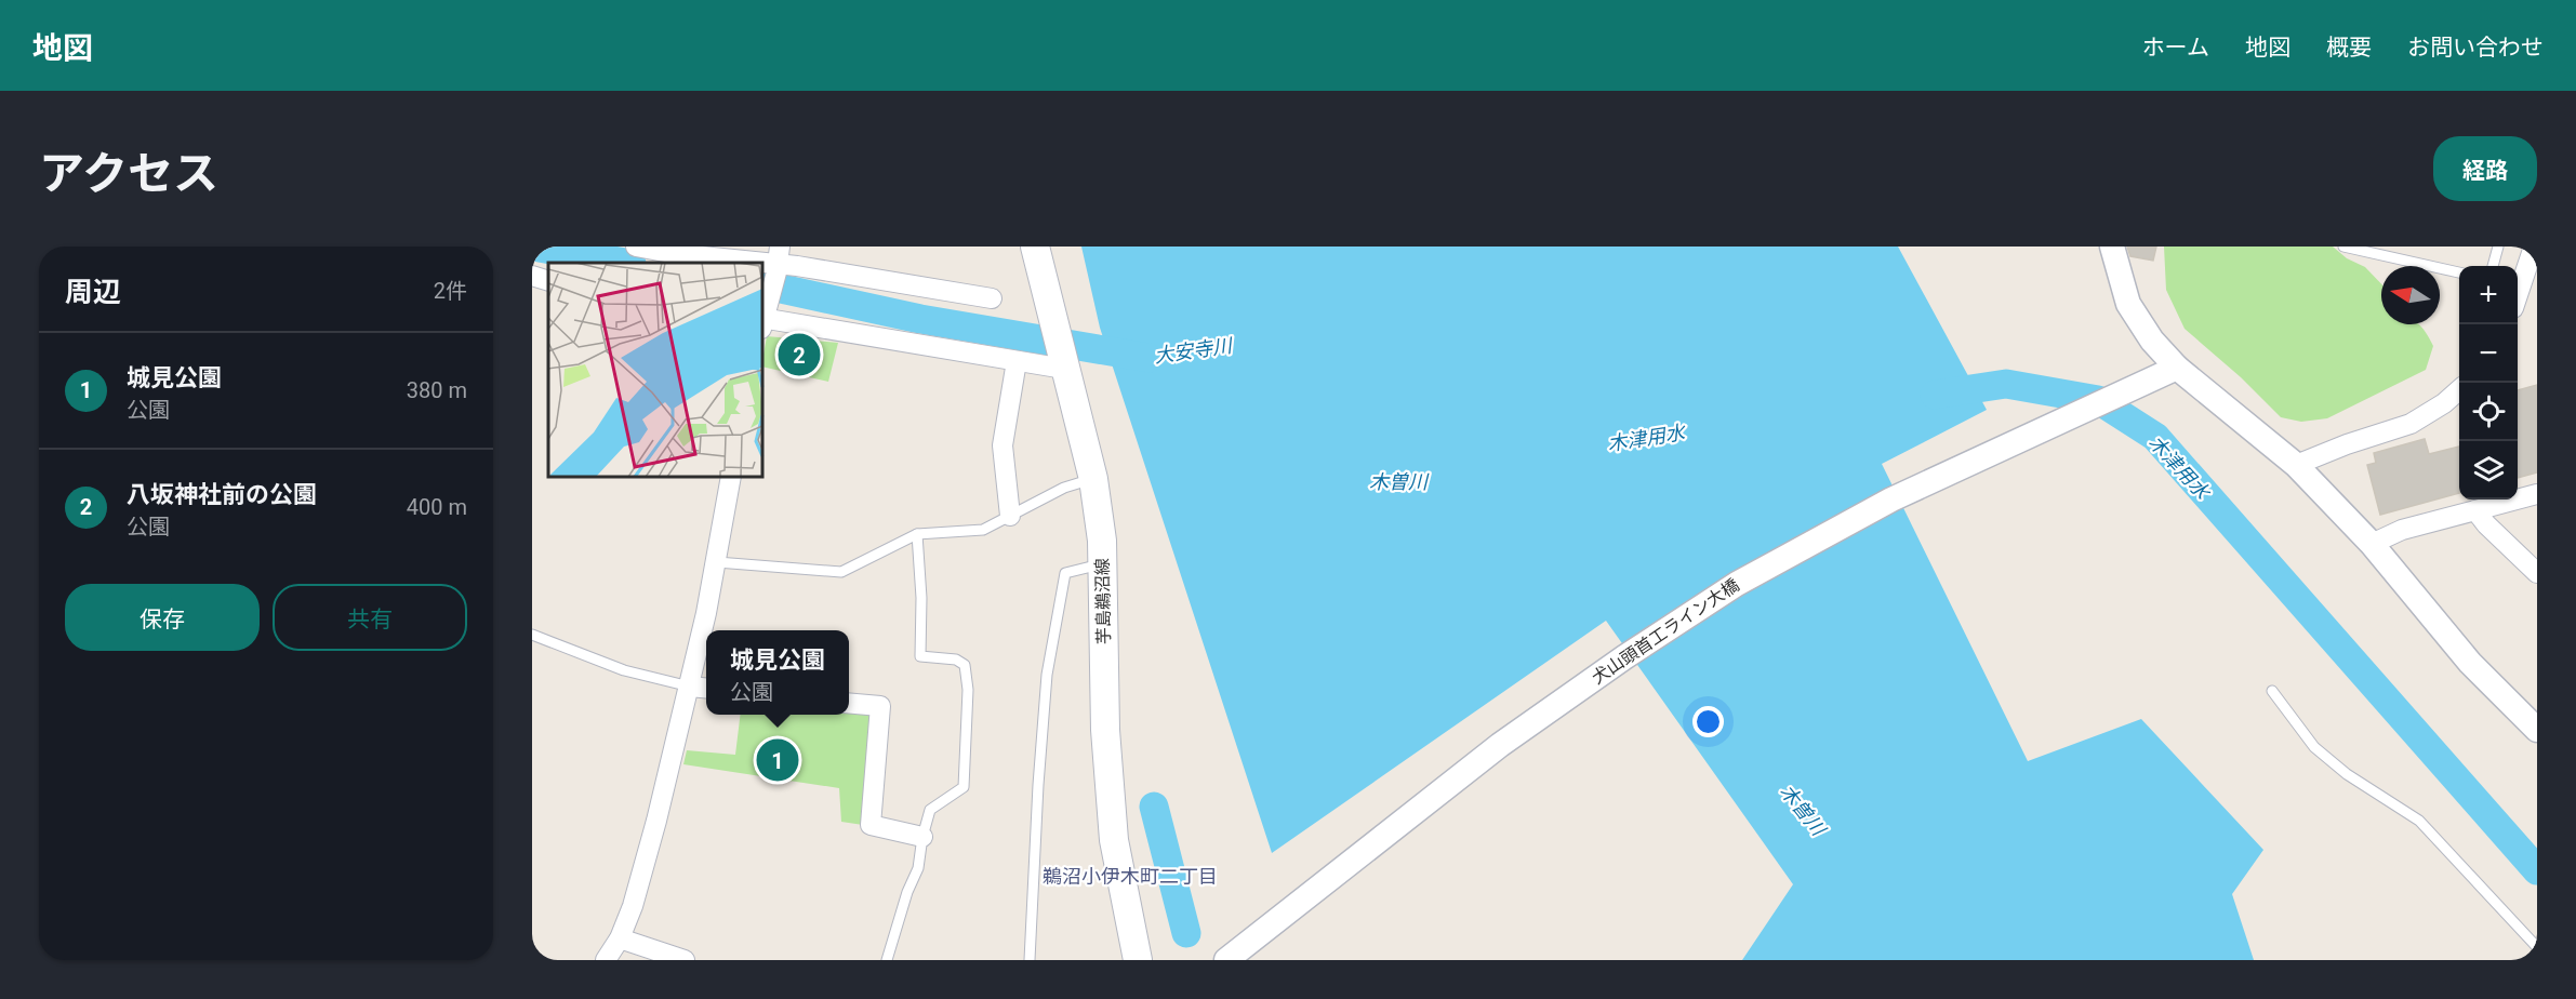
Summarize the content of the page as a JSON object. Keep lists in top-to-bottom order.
{
  "streets": {
    "main road": ["芋島鵜沼線"],
    "street": ["犬山頭首工ライン大橋"]
  },
  "districts": ["鵜沼小伊木町二丁目"],
  "water": ["大安寺川", "木津用水", "木曽川"],
  "north": "left",
  "page": {
    "header": "地図",
    "nav": [
      "ホーム",
      "地図",
      "概要",
      "お問い合わせ"
    ],
    "title": "アクセス",
    "buttons": [
      "経路",
      ["保存", "共有"]
    ],
    "heading": ["周辺", "2件"],
    "map_buttons": ["+", "−"],
    "list": [
      {
        "mark": "1",
        "name": "城見公園",
        "note": "公園",
        "value": "380 m"
      },
      {
        "mark": "2",
        "name": "八坂神社前の公園",
        "note": "公園",
        "value": "400 m"
      }
    ],
    "pins": ["2", "1"],
    "popup": ["城見公園", "公園"]
  }
}
